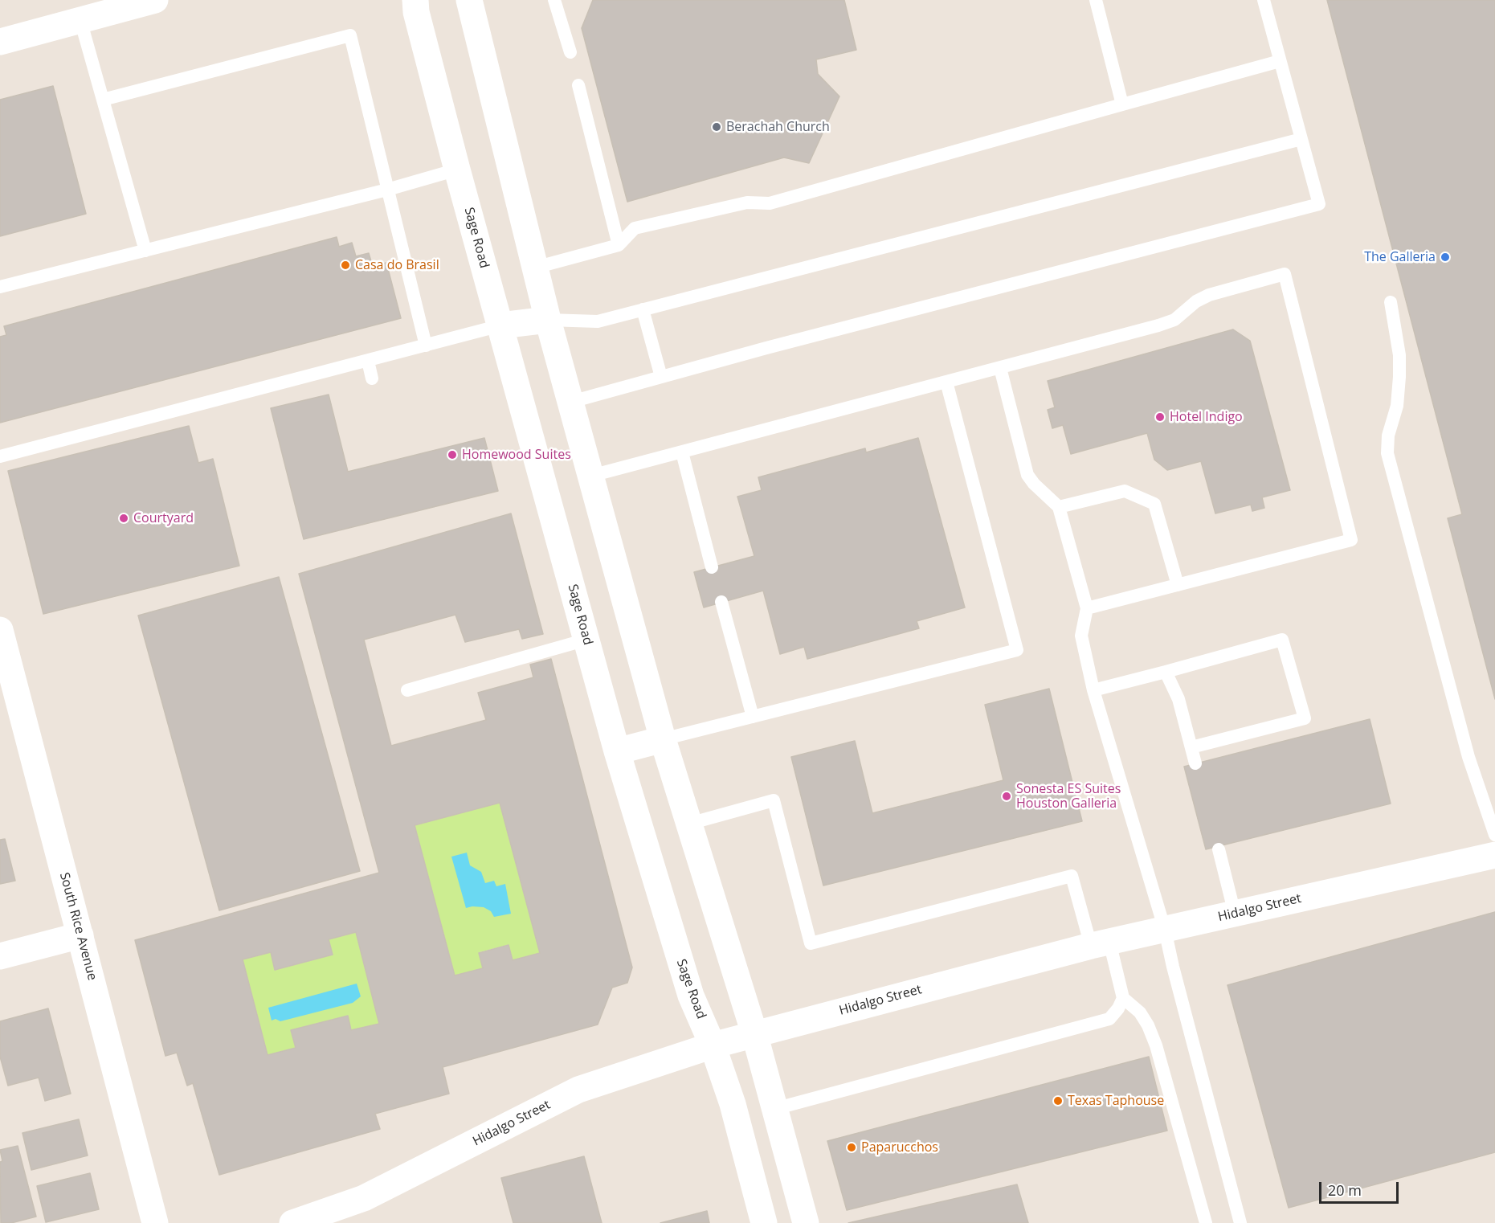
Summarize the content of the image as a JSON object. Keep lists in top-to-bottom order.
{
  "streets": {
    "main road": ["Sage Road", "Hidalgo Street", "South Rice Avenue"]
  },
  "crossings": [
    ["Sage Road", "Hidalgo Street"]
  ],
  "places": [
    "Berachah Church",
    "The Galleria",
    "Casa do Brasil",
    "Hotel Indigo",
    "Homewood Suites",
    "Courtyard",
    "Sonesta ES Suites Houston Galleria",
    "Texas Taphouse",
    "Paparucchos"
  ],
  "scale_bar": "20 m"
}
